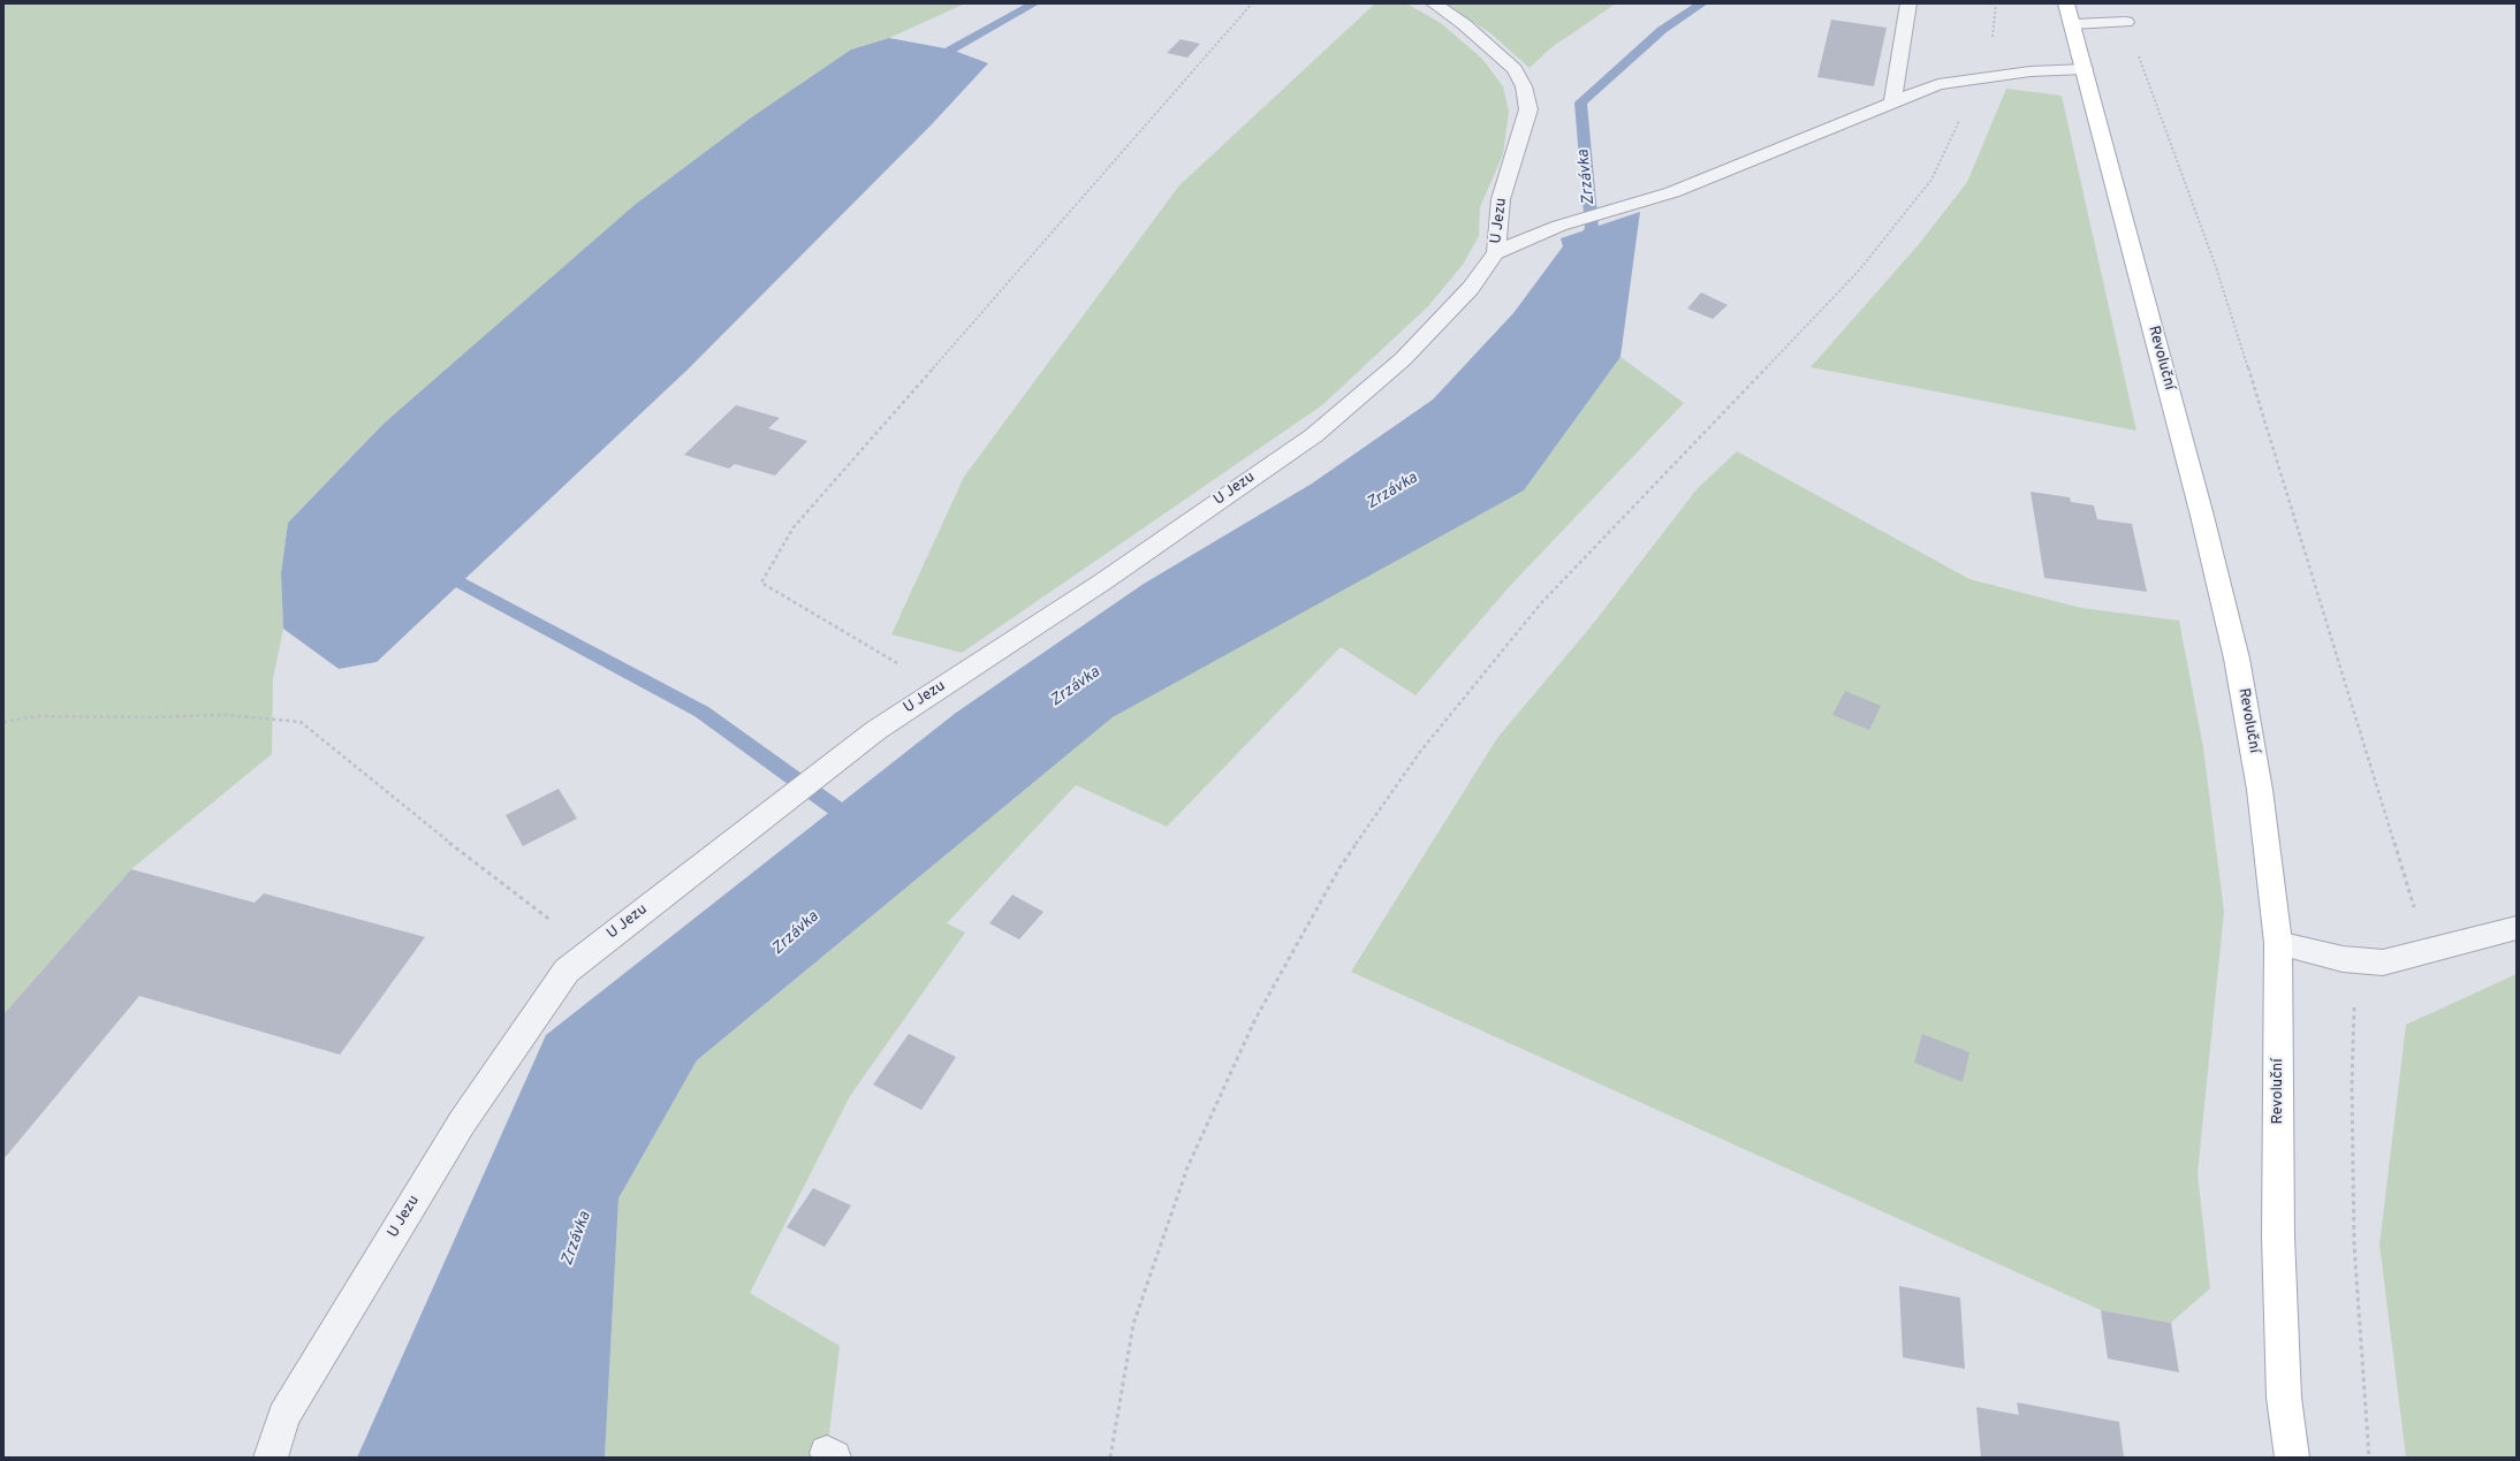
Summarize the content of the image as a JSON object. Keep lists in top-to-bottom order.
{
  "streets": {
    "main road": ["Revoluční"],
    "street": ["U Jezu"]
  },
  "water": ["Zrzávka"]
}
